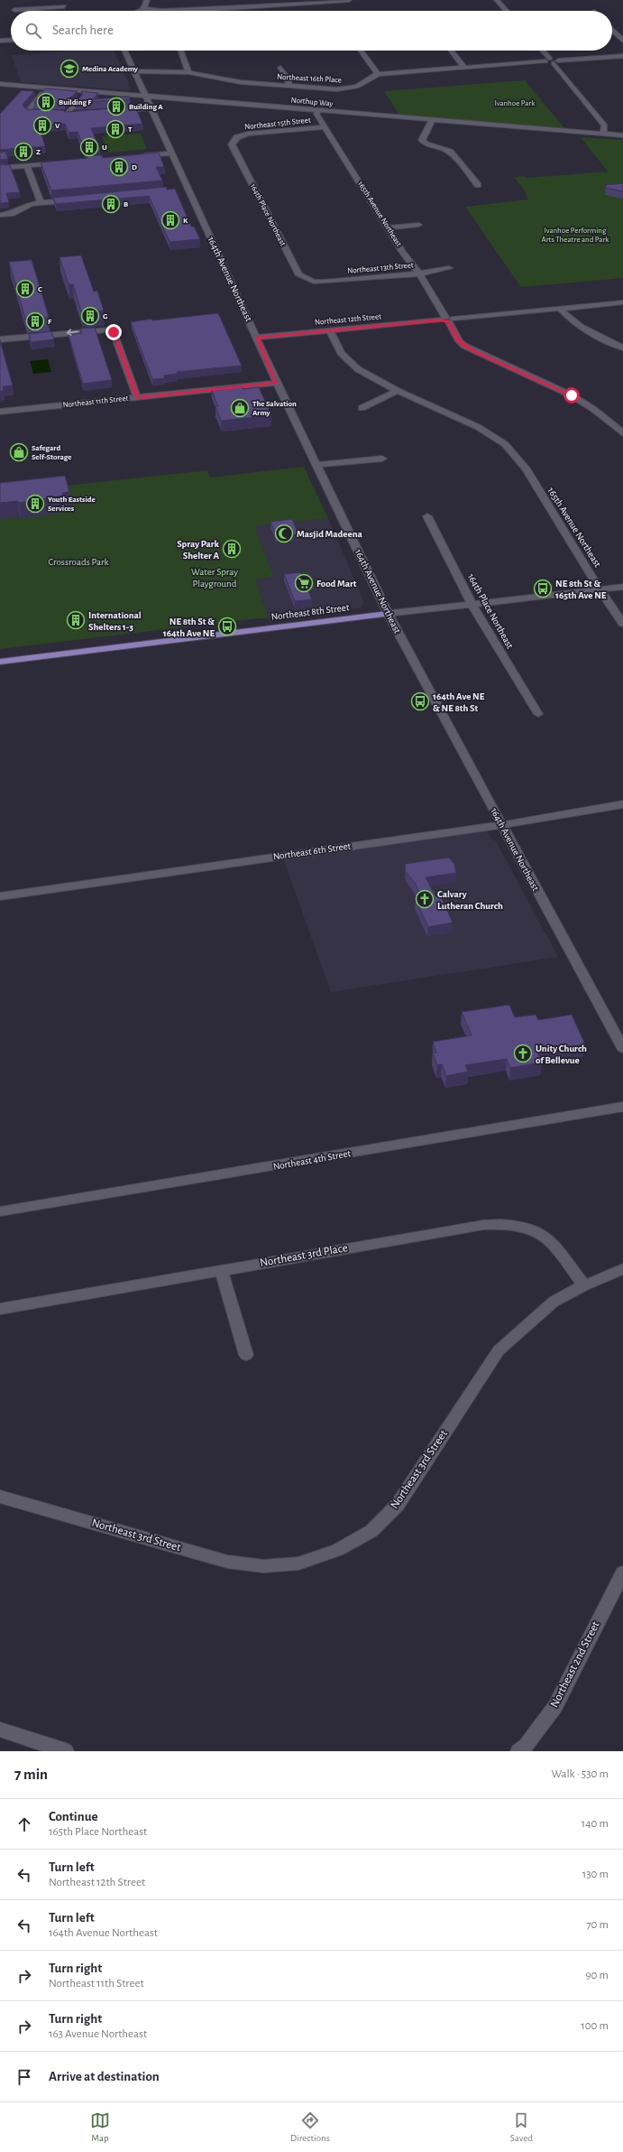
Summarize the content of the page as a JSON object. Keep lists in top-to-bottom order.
{
  "streets": {
    "main road": ["Northeast 8th Street"],
    "street": [
      "Northeast 16th Place",
      "Northup Way",
      "Northeast 15th Street",
      "165th Avenue Northeast",
      "164th Place Northeast",
      "Northeast 13th Street",
      "164th Avenue Northeast",
      "Northeast 12th Street",
      "Northeast 11th Street",
      "Northeast 6th Street",
      "Northeast 4th Street",
      "Northeast 3rd Place",
      "Northeast 3rd Street",
      "Northeast 2nd Street"
    ]
  },
  "crossings": [
    ["Northeast 16th Place", "164th Avenue Northeast"],
    ["Northup Way", "165th Avenue Northeast"],
    ["Northup Way", "164th Avenue Northeast"],
    ["Northeast 15th Street", "165th Avenue Northeast"],
    ["Northeast 15th Street", "164th Place Northeast"],
    ["165th Avenue Northeast", "Northeast 13th Street"],
    ["165th Avenue Northeast", "Northeast 12th Street"],
    ["165th Avenue Northeast", "Northeast 8th Street"],
    ["164th Place Northeast", "Northeast 13th Street"],
    ["164th Place Northeast", "Northeast 8th Street"],
    ["164th Avenue Northeast", "Northeast 12th Street"],
    ["164th Avenue Northeast", "Northeast 11th Street"],
    ["164th Avenue Northeast", "Northeast 8th Street"],
    ["164th Avenue Northeast", "Northeast 6th Street"],
    ["Northeast 3rd Place", "Northeast 3rd Street"]
  ],
  "parks": [
    "Ivanhoe Park",
    "Ivanhoe Performing Arts Theatre and Park",
    "Crossroads Park",
    "Water Spray Playground"
  ],
  "places": {
    "school or university": ["Medina Academy"],
    "building": [
      "Building F",
      "Building A",
      "V",
      "T",
      "U",
      "Z",
      "D",
      "B",
      "K",
      "C",
      "G",
      "F",
      "Youth Eastside Services",
      "Spray Park Shelter A",
      "International Shelters 1-3"
    ],
    "shop": ["The Salvation Army", "Safegard Self-Storage"],
    "mosque": ["Masjid Madeena"],
    "supermarket": ["Food Mart"],
    "bus stop": ["NE 8th St & 165th Ave NE", "NE 8th St & 164th Ave NE", "164th Ave NE & NE 8th St"],
    "church": ["Calvary Lutheran Church", "Unity Church of Bellevue"]
  },
  "page": {
    "search": "Search here",
    "heading": ["7 min", "Walk · 530 m"],
    "list": [
      ["Continue", "165th Place Northeast", "140 m"],
      ["Turn left", "Northeast 12th Street", "130 m"],
      ["Turn left", "164th Avenue Northeast", "70 m"],
      ["Turn right", "Northeast 11th Street", "90 m"],
      ["Turn right", "163 Avenue Northeast", "100 m"],
      "Arrive at destination"
    ],
    "nav": ["Map", "Directions", "Saved"]
  }
}
